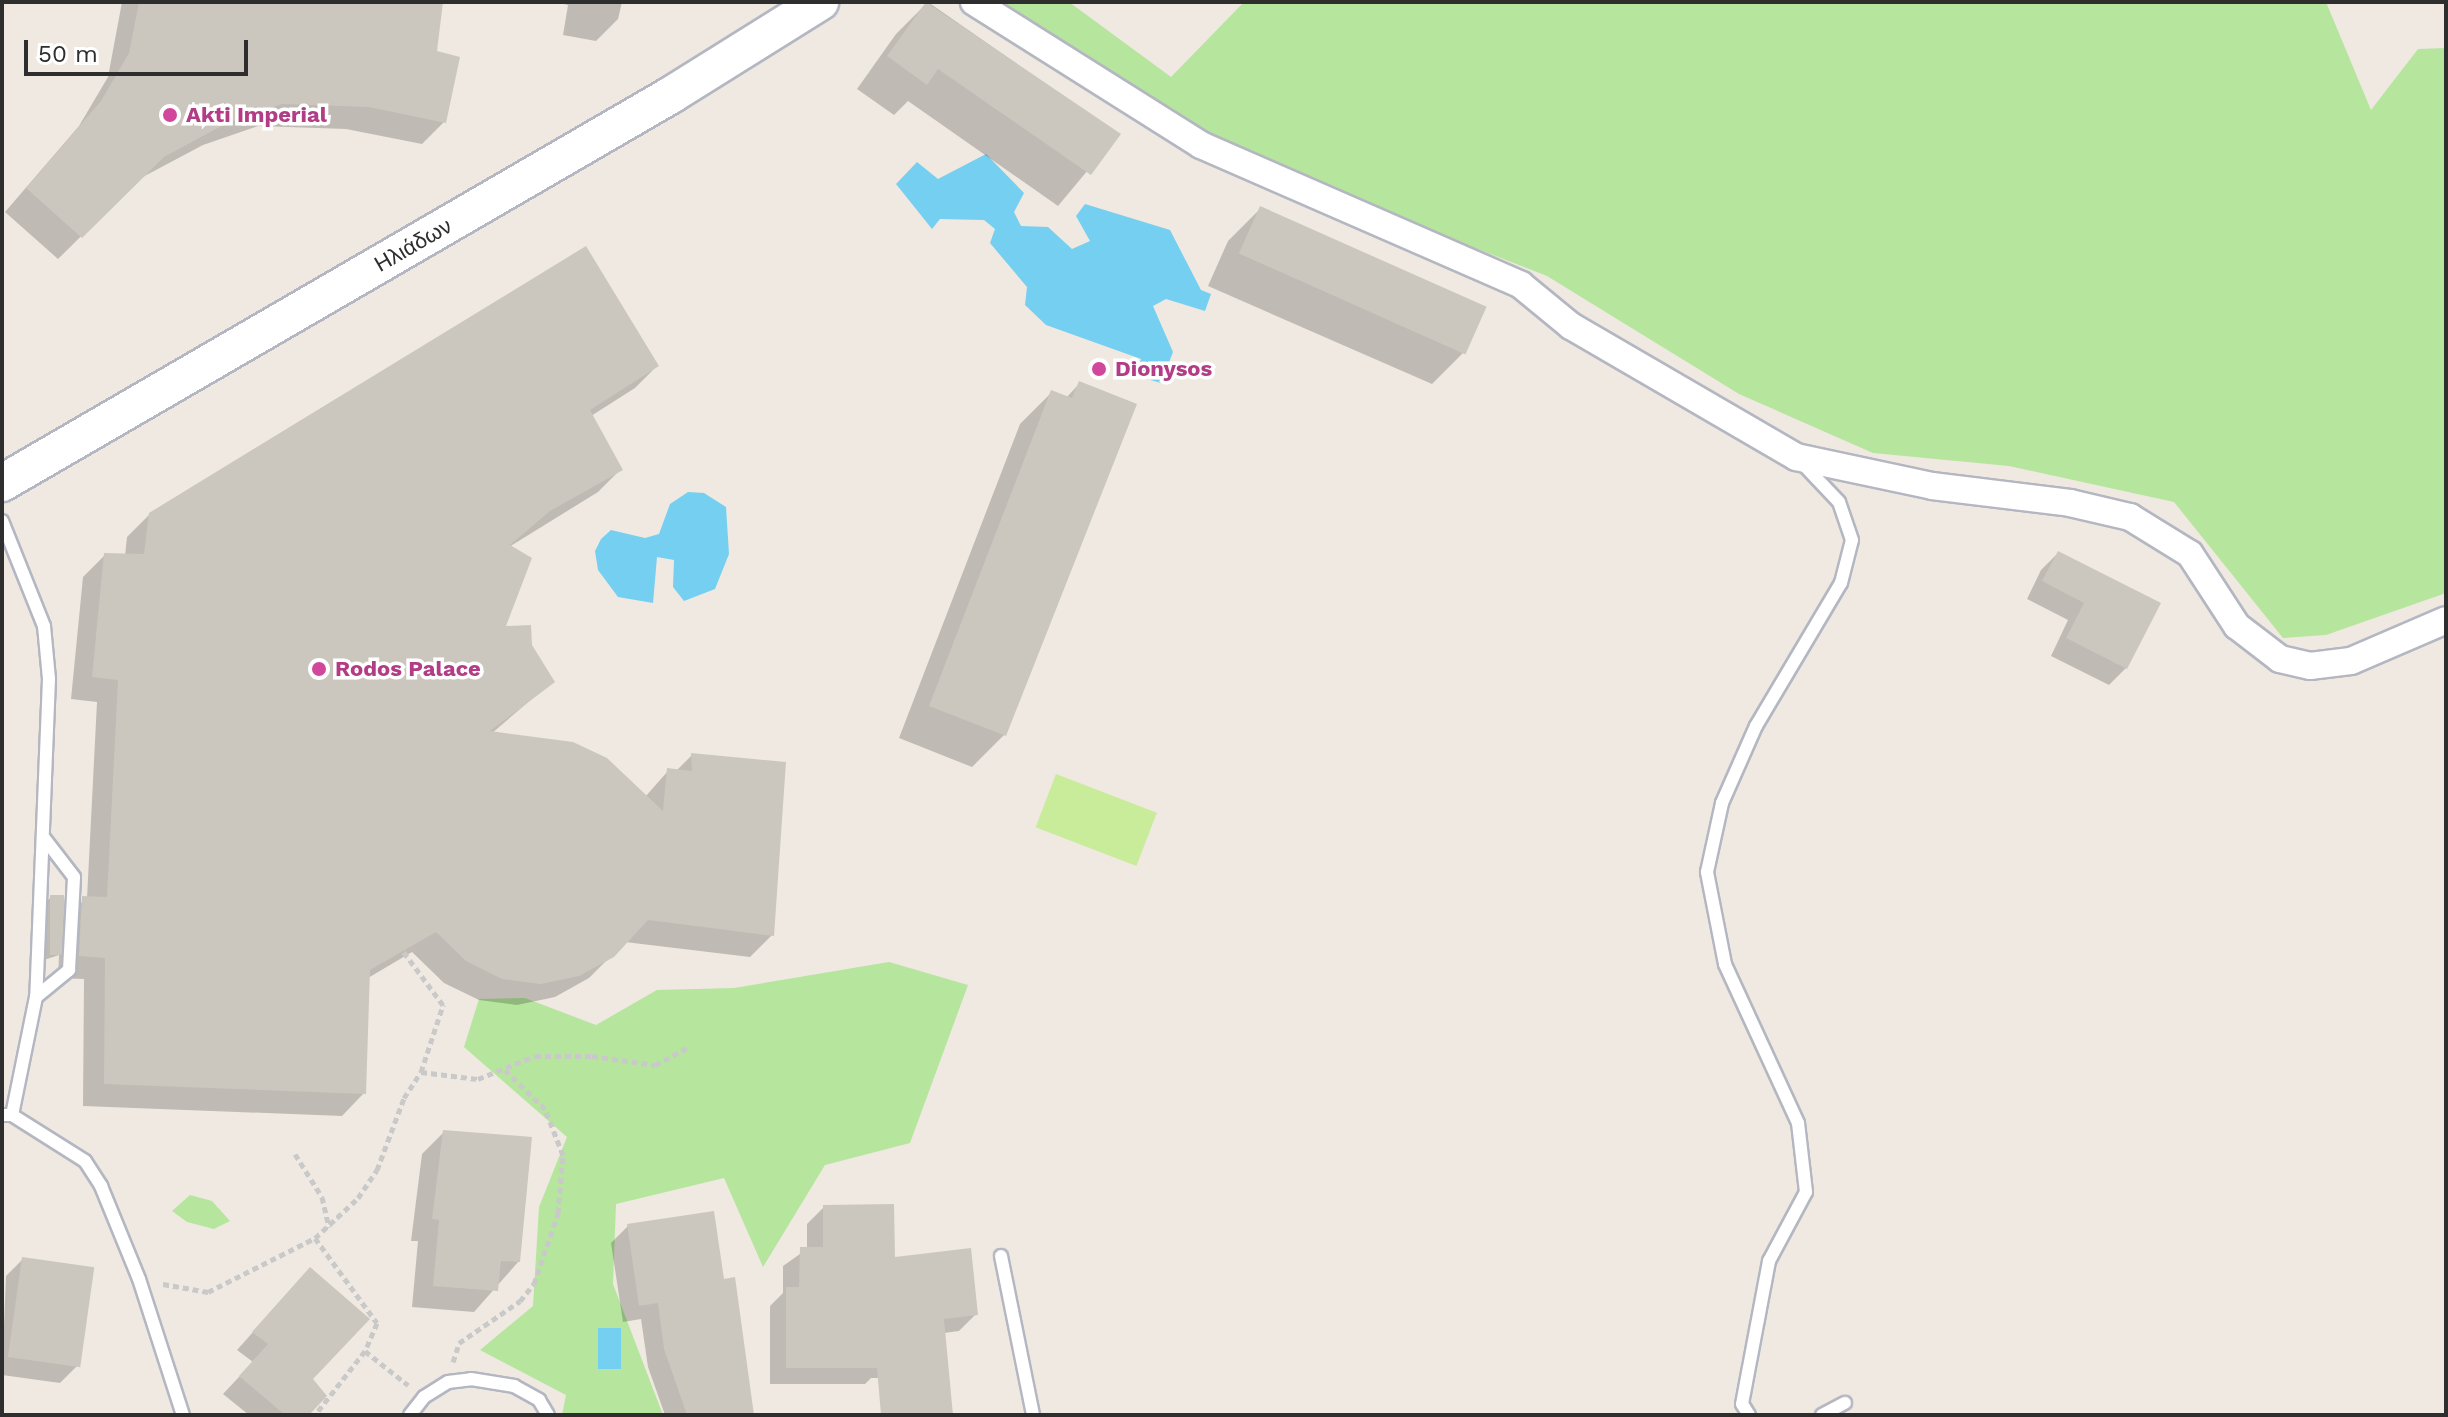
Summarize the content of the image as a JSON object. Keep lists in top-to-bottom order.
{
  "streets": {
    "street": ["Ηλιάδων"]
  },
  "places": ["Akti Imperial", "Dionysos", "Rodos Palace"],
  "scale_bar": "50 m"
}
